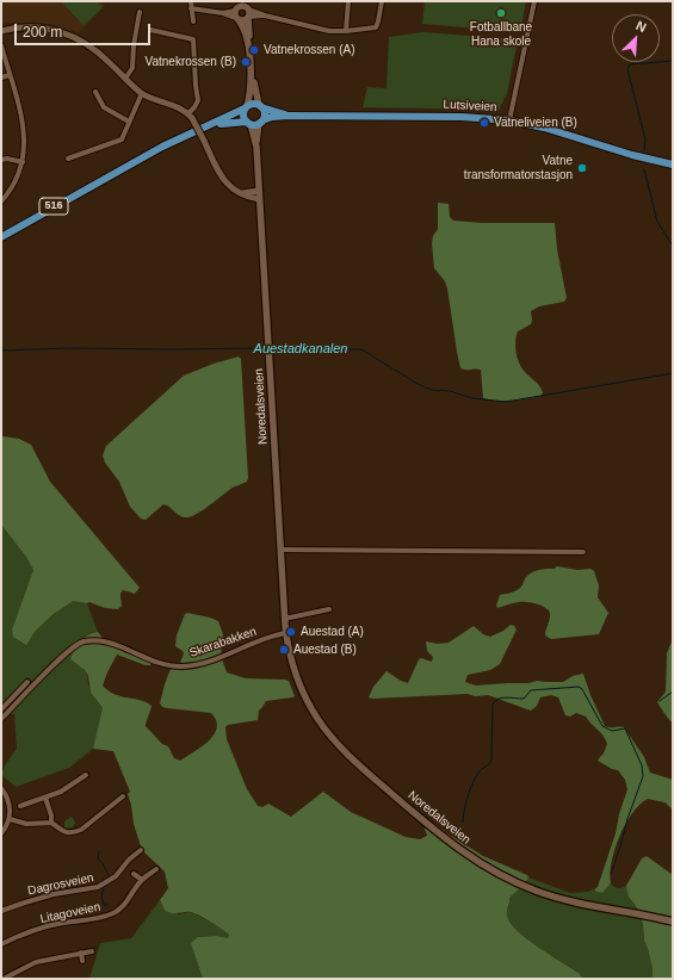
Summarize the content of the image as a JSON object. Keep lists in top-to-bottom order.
{
  "streets": {
    "main road": ["Lutsiveien", "516", "Noredalsveien"],
    "street": ["Skarabakken", "Dagrosveien", "Litagoveien"]
  },
  "crossings": [
    ["Lutsiveien", "516"],
    ["Lutsiveien", "Noredalsveien"],
    ["516", "Noredalsveien"],
    ["Noredalsveien", "Skarabakken"]
  ],
  "water": ["Auestadkanalen"],
  "places": [
    "Fotballbane Hana skole",
    "Vatnekrossen (A)",
    "Vatnekrossen (B)",
    "Vatneliveien (B)",
    "Vatne transformatorstasjon",
    "Auestad (A)",
    "Auestad (B)"
  ],
  "scale_bar": "200 m",
  "north": "top right"
}
